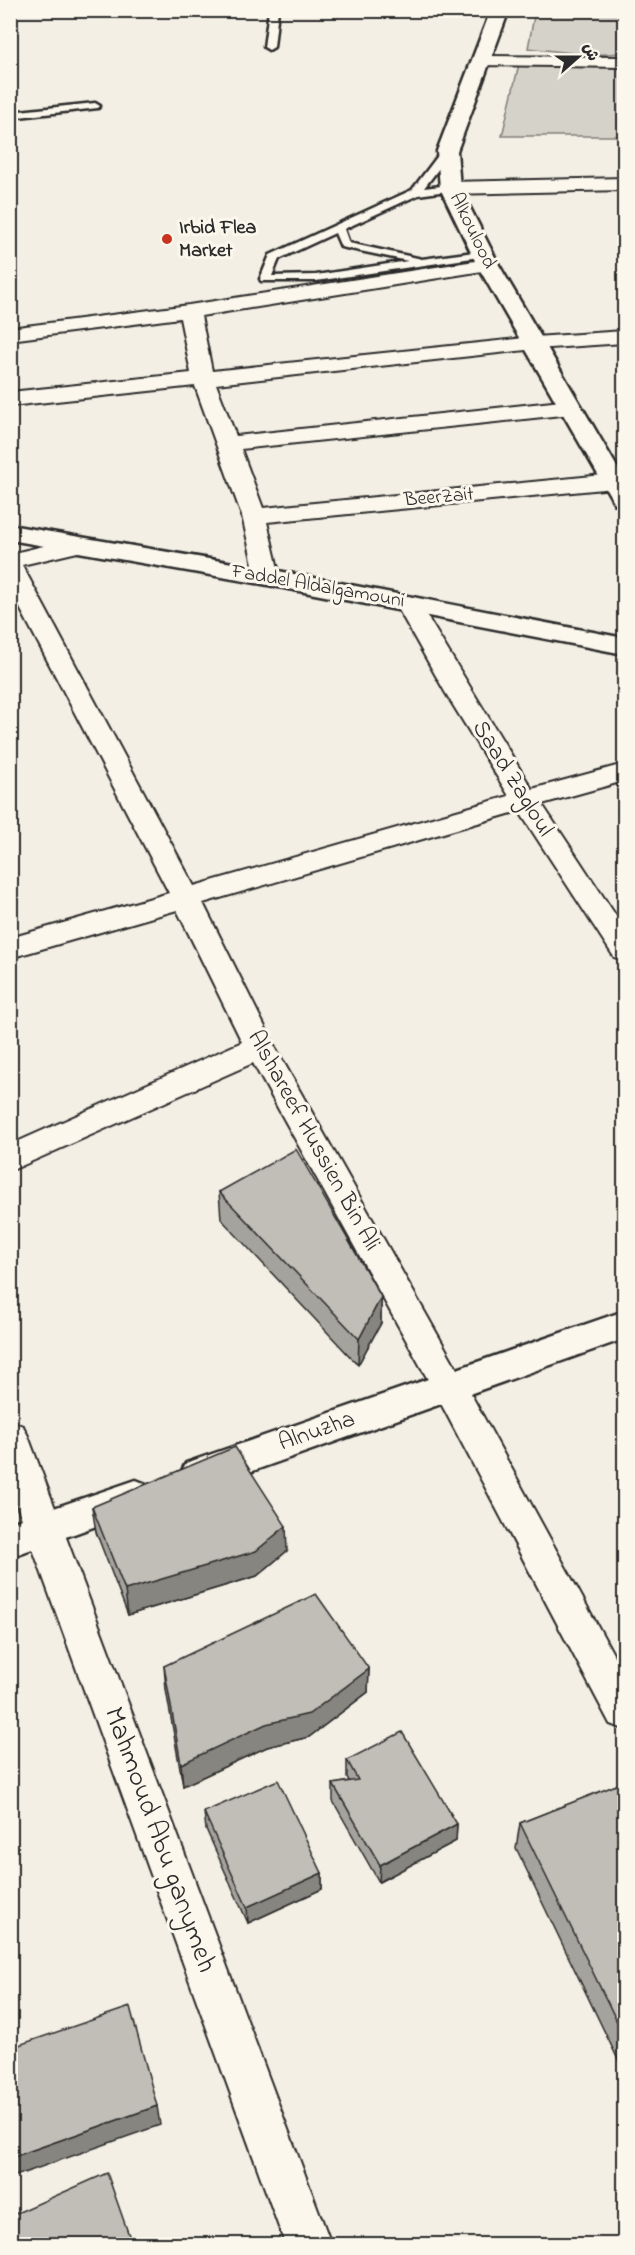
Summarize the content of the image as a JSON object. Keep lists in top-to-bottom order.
{
  "streets": {
    "street": [
      "Alkoulood",
      "BeerZait",
      "Faddel Aldalgamouni",
      "Saad Zagloul",
      "Alshareef Hussien Bin Ali",
      "Alnuzha",
      "Mahmoud Abu ganymeh"
    ]
  },
  "crossings": [
    ["Alkoulood", "BeerZait"],
    ["Faddel Aldalgamouni", "Saad Zagloul"],
    ["Alshareef Hussien Bin Ali", "Alnuzha"],
    ["Alnuzha", "Mahmoud Abu ganymeh"]
  ],
  "places": ["Irbid Flea Market"],
  "north": "right"
}
